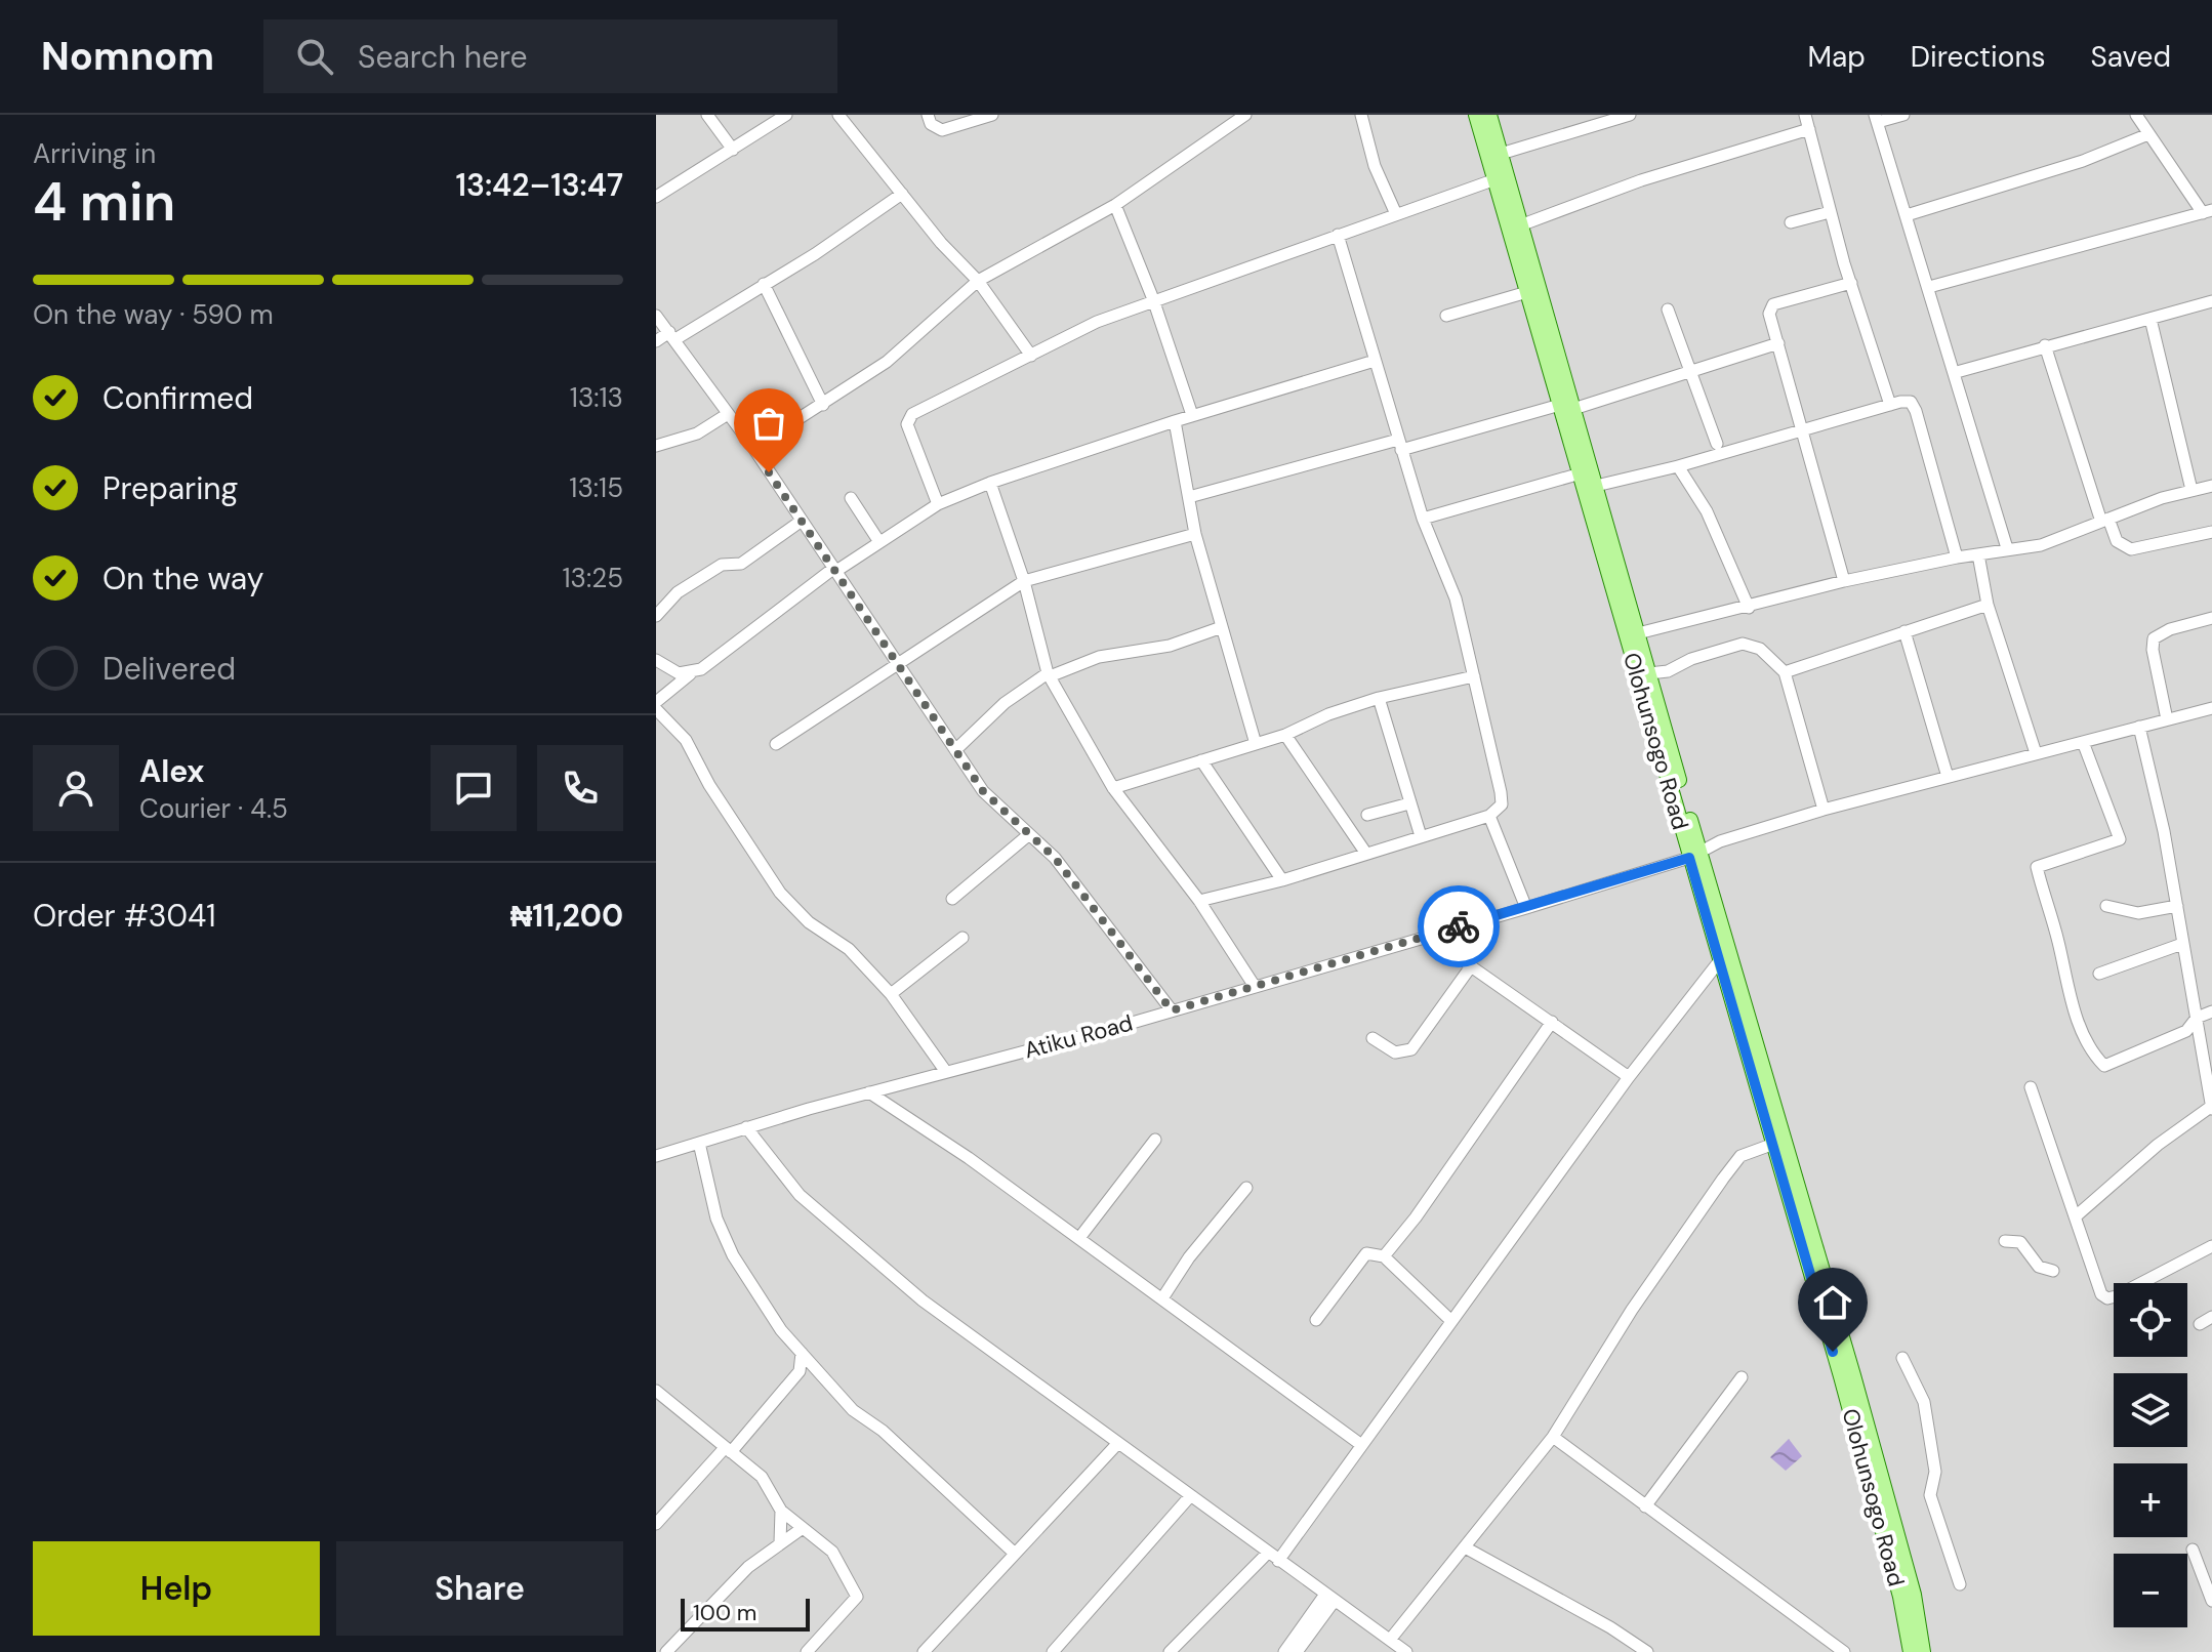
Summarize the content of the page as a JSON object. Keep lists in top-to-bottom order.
{
  "streets": {
    "main road": ["Olohunsogo Road"],
    "street": ["Atiku Road"]
  },
  "crossings": [
    ["Olohunsogo Road", "Atiku Road"]
  ],
  "scale_bar": "100 m",
  "page": {
    "header": "Nomnom",
    "search": "Search here",
    "nav": ["Map", "Directions", "Saved"],
    "heading": ["4 min", "Arriving in", "13:42–13:47"],
    "panel": [
      "Alex",
      "Courier · 4.5",
      "Order #3041",
      "₦11,200"
    ],
    "bar": "On the way · 590 m",
    "list": [
      ["Confirmed", "13:13"],
      ["Preparing", "13:15"],
      ["On the way", "13:25"],
      "Delivered"
    ],
    "map_buttons": ["+", "−"],
    "buttons": ["Help", "Share"],
    "scale": "100 m"
  }
}
